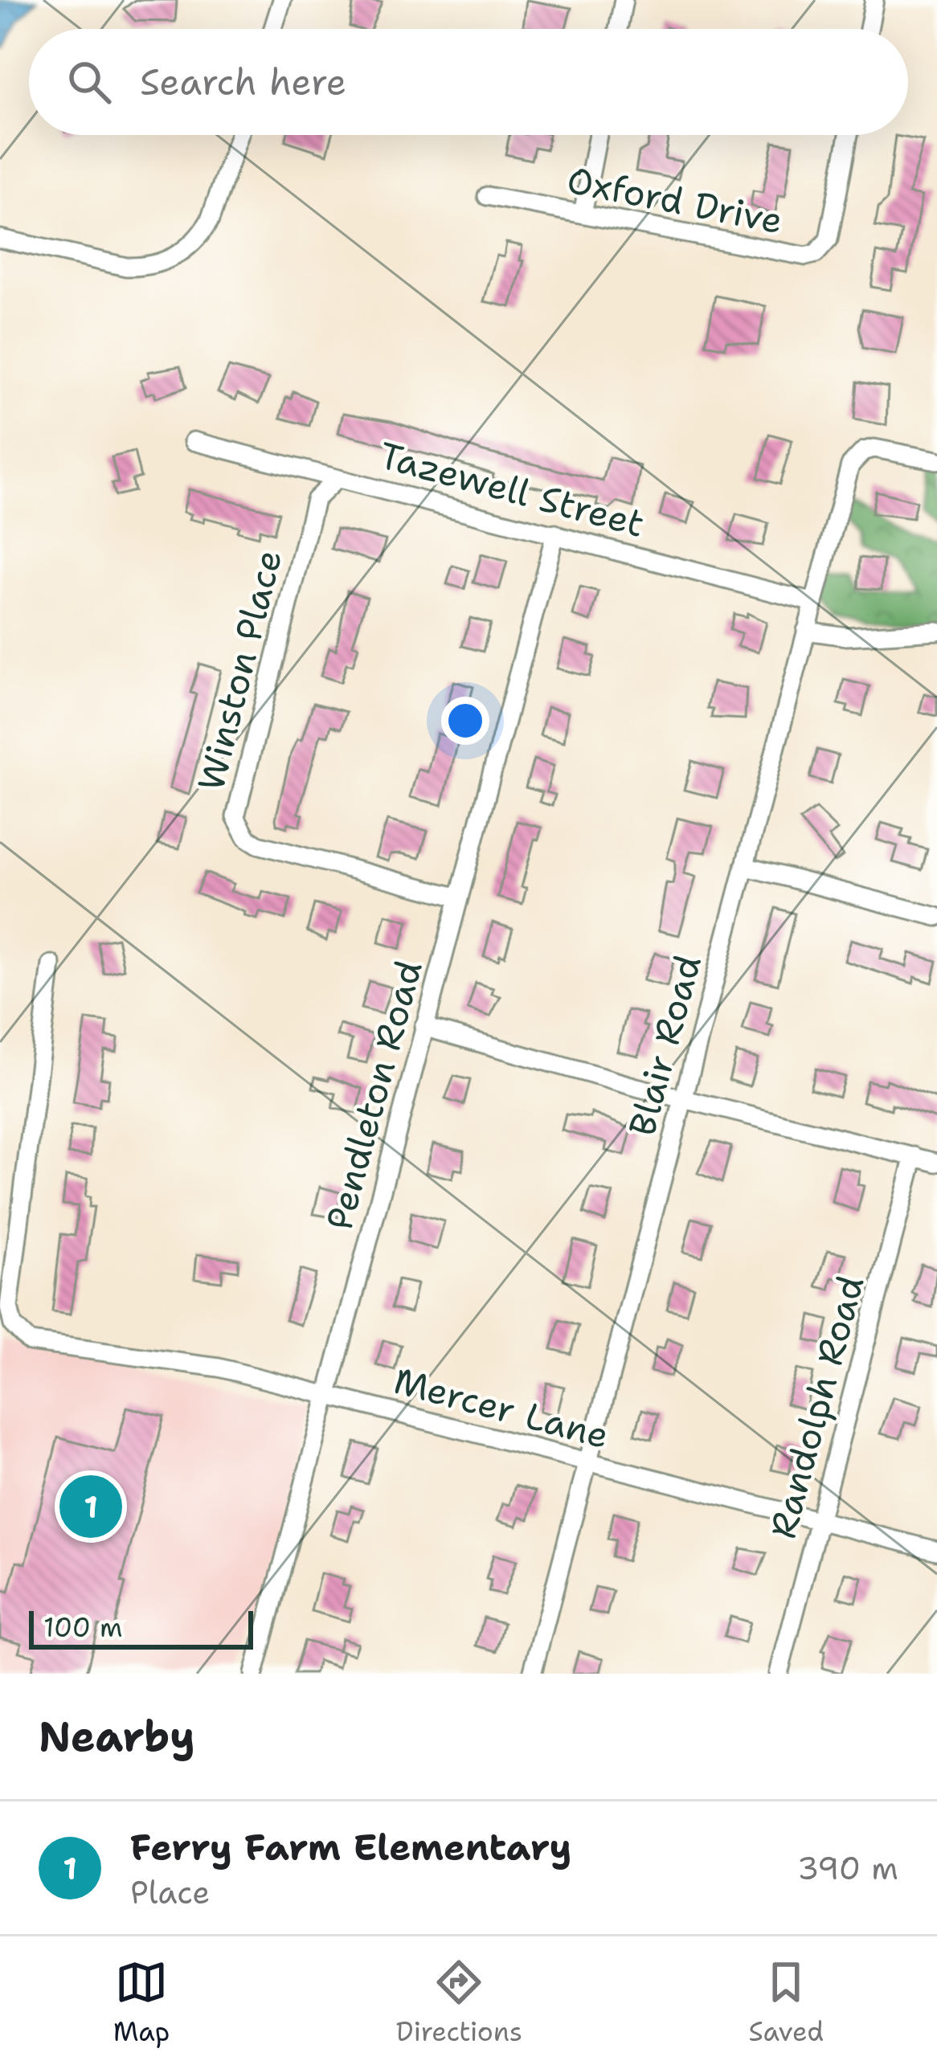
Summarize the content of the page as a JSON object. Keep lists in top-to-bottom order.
{
  "streets": {
    "street": [
      "Oxford Drive",
      "Tazewell Street",
      "Winston Place",
      "Blair Road",
      "Pendleton Road",
      "Randolph Road",
      "Mercer Lane"
    ]
  },
  "crossings": [
    ["Tazewell Street", "Winston Place"],
    ["Tazewell Street", "Blair Road"],
    ["Tazewell Street", "Pendleton Road"],
    ["Winston Place", "Pendleton Road"],
    ["Blair Road", "Mercer Lane"],
    ["Pendleton Road", "Mercer Lane"],
    ["Randolph Road", "Mercer Lane"]
  ],
  "scale_bar": "100 m",
  "page": {
    "search": "Search here",
    "pins": "1",
    "scale": "100 m",
    "heading": "Nearby",
    "list": [
      {
        "mark": "1",
        "name": "Ferry Farm Elementary",
        "note": "Place",
        "value": "390 m"
      }
    ],
    "nav": ["Map", "Directions", "Saved"]
  }
}
